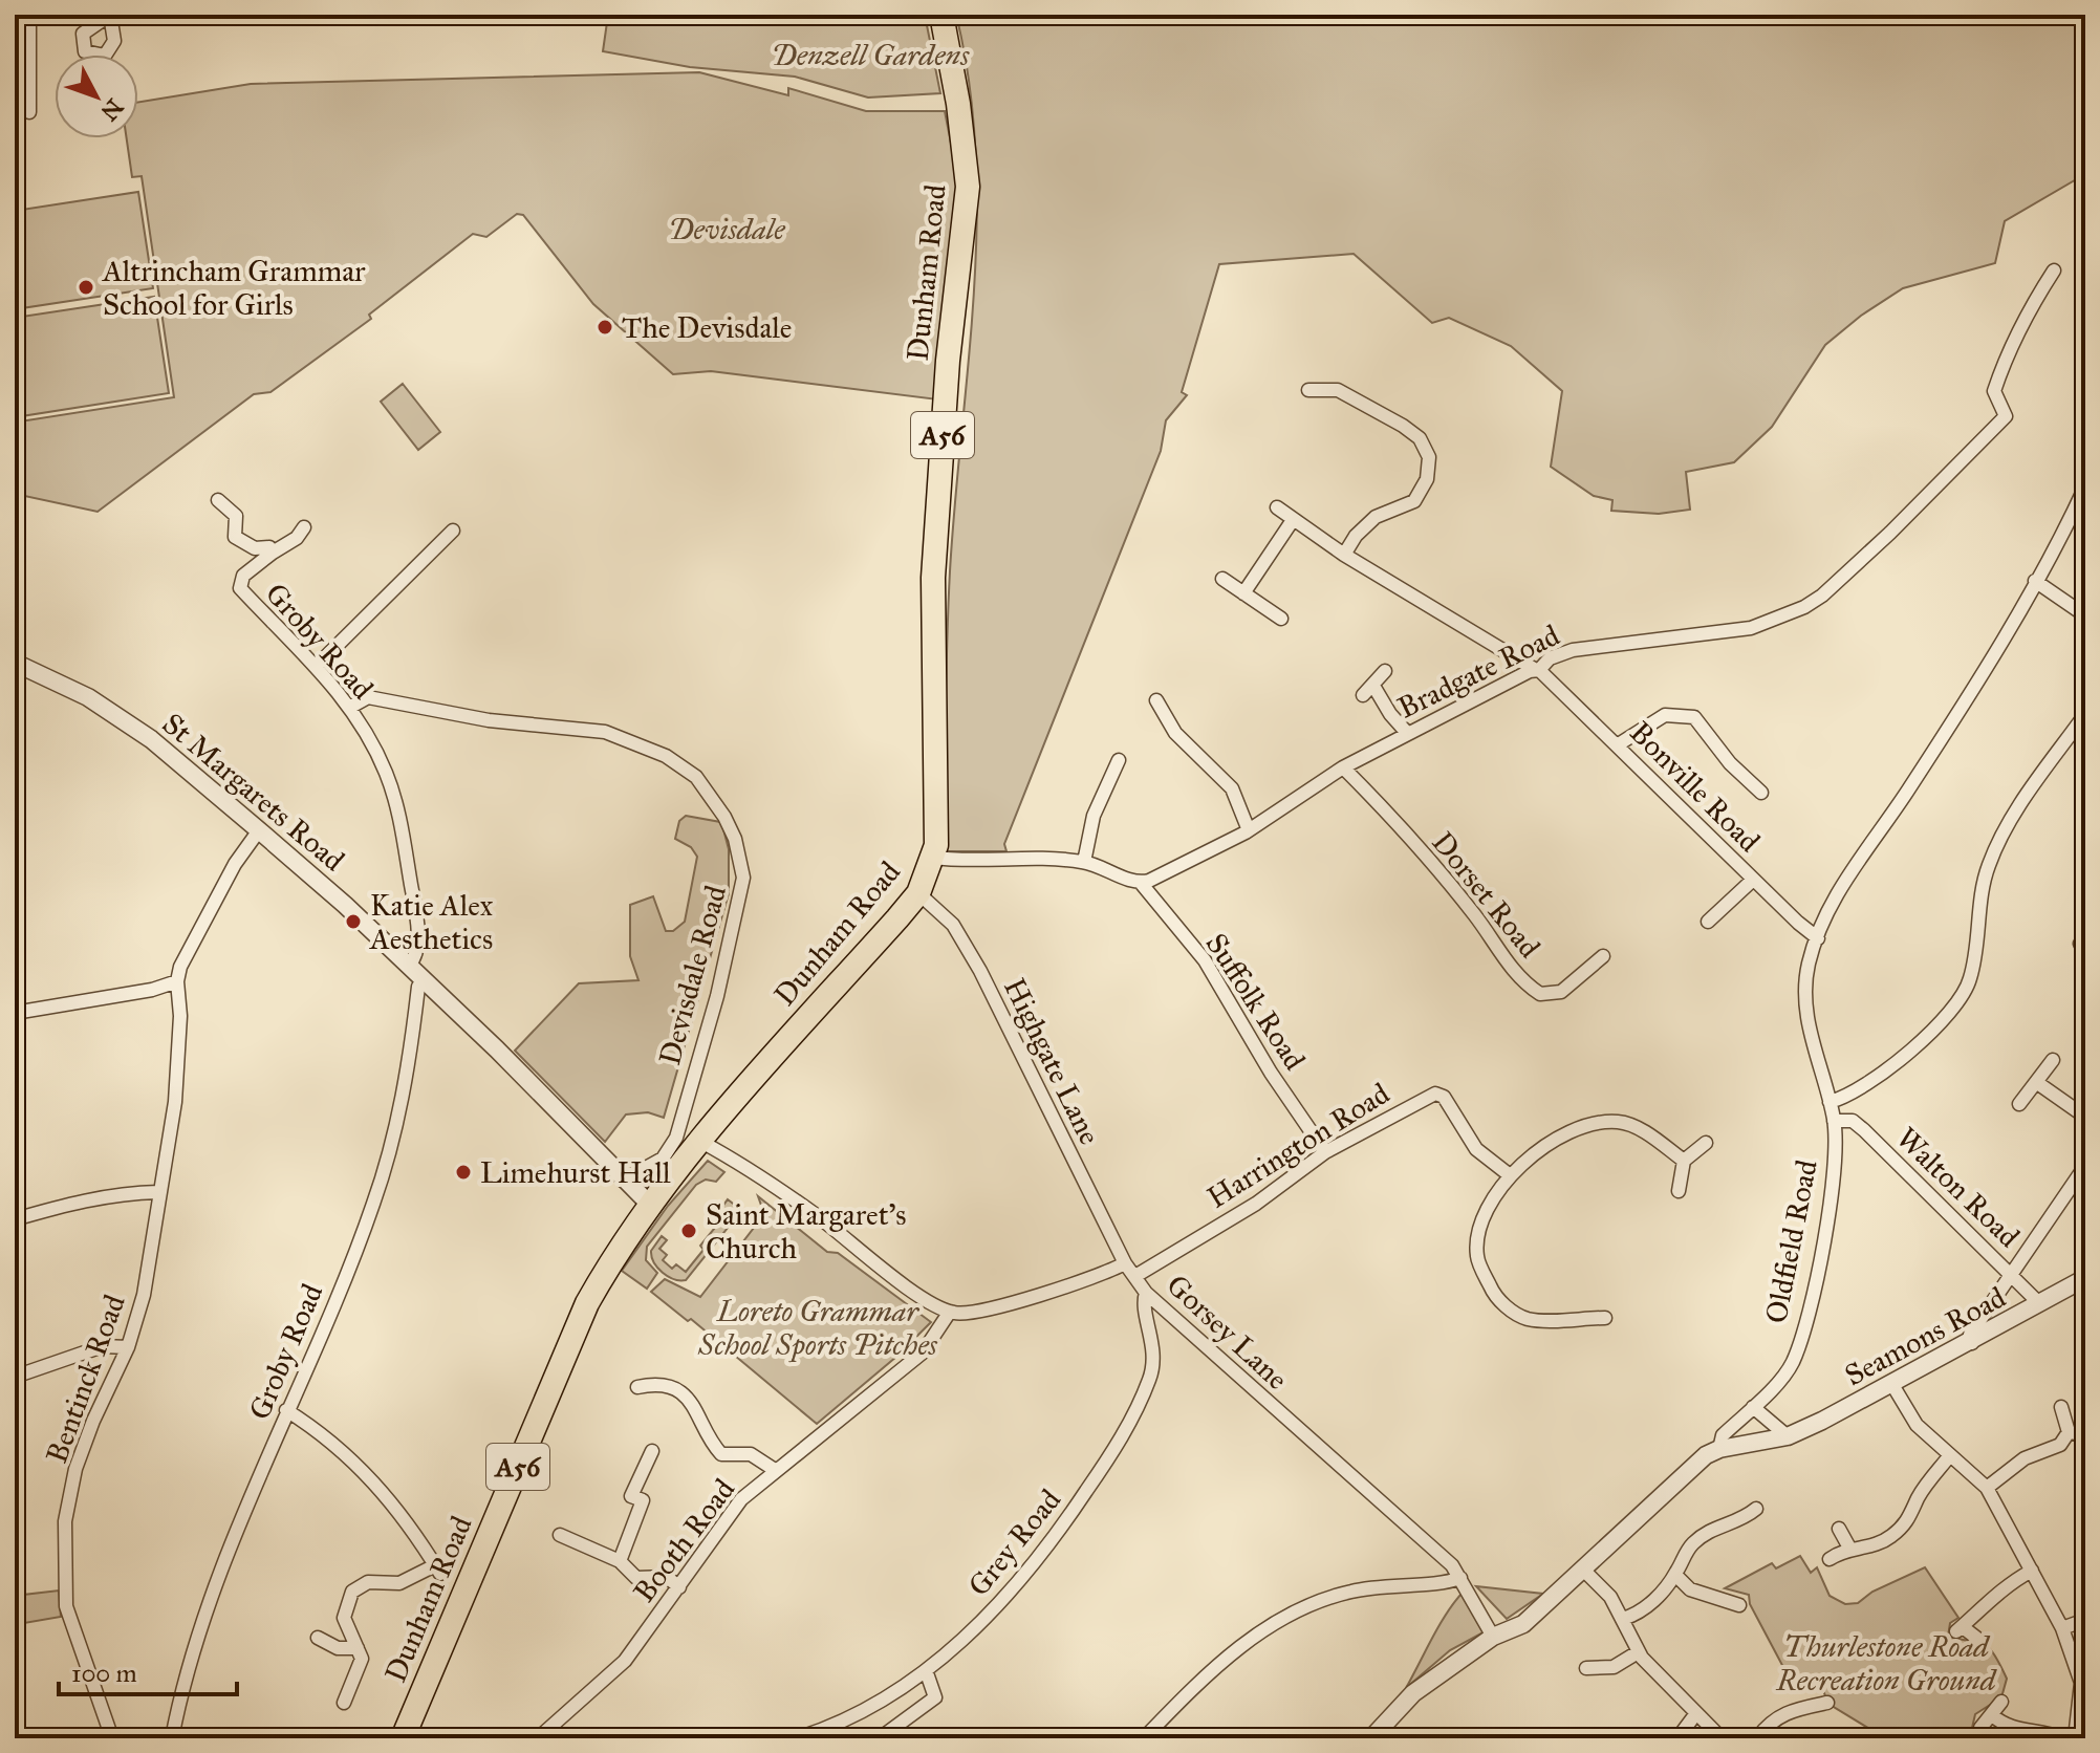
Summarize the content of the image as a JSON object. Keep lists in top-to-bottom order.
{
  "streets": {
    "highway": ["Dunham Road", "A56"],
    "street": [
      "Groby Road",
      "Bradgate Road",
      "Bonville Road",
      "St Margarets Road",
      "Dorset Road",
      "Devisdale Road",
      "Suffolk Road",
      "Highgate Lane",
      "Harrington Road",
      "Walton Road",
      "Oldfield Road",
      "Gorsey Lane",
      "Seamons Road",
      "Bentinck Road",
      "Booth Road",
      "Grey Road"
    ]
  },
  "crossings": [
    ["Dunham Road", "St Margarets Road"],
    ["Dunham Road", "Highgate Lane"],
    ["Groby Road", "St Margarets Road"],
    ["Groby Road", "Devisdale Road"],
    ["Bradgate Road", "Bonville Road"],
    ["Bradgate Road", "Dorset Road"],
    ["Bradgate Road", "Suffolk Road"],
    ["Bonville Road", "Oldfield Road"],
    ["St Margarets Road", "Devisdale Road"],
    ["Suffolk Road", "Harrington Road"],
    ["Highgate Lane", "Gorsey Lane"],
    ["Harrington Road", "Gorsey Lane"],
    ["Walton Road", "Oldfield Road"],
    ["Walton Road", "Seamons Road"],
    ["Oldfield Road", "Gorsey Lane"],
    ["Oldfield Road", "Seamons Road"],
    ["Gorsey Lane", "Grey Road"]
  ],
  "parks": [
    "Denzell Gardens",
    "Devisdale",
    "Loreto Grammar School Sports Pitches",
    "Thurlestone Road Recreation Ground"
  ],
  "places": [
    "Altrincham Grammar School for Girls",
    "The Devisdale",
    "Katie Alex Aesthetics",
    "Limehurst Hall",
    "Saint Margaret's Church"
  ],
  "scale_bar": "100 m",
  "north": "bottom right"
}
